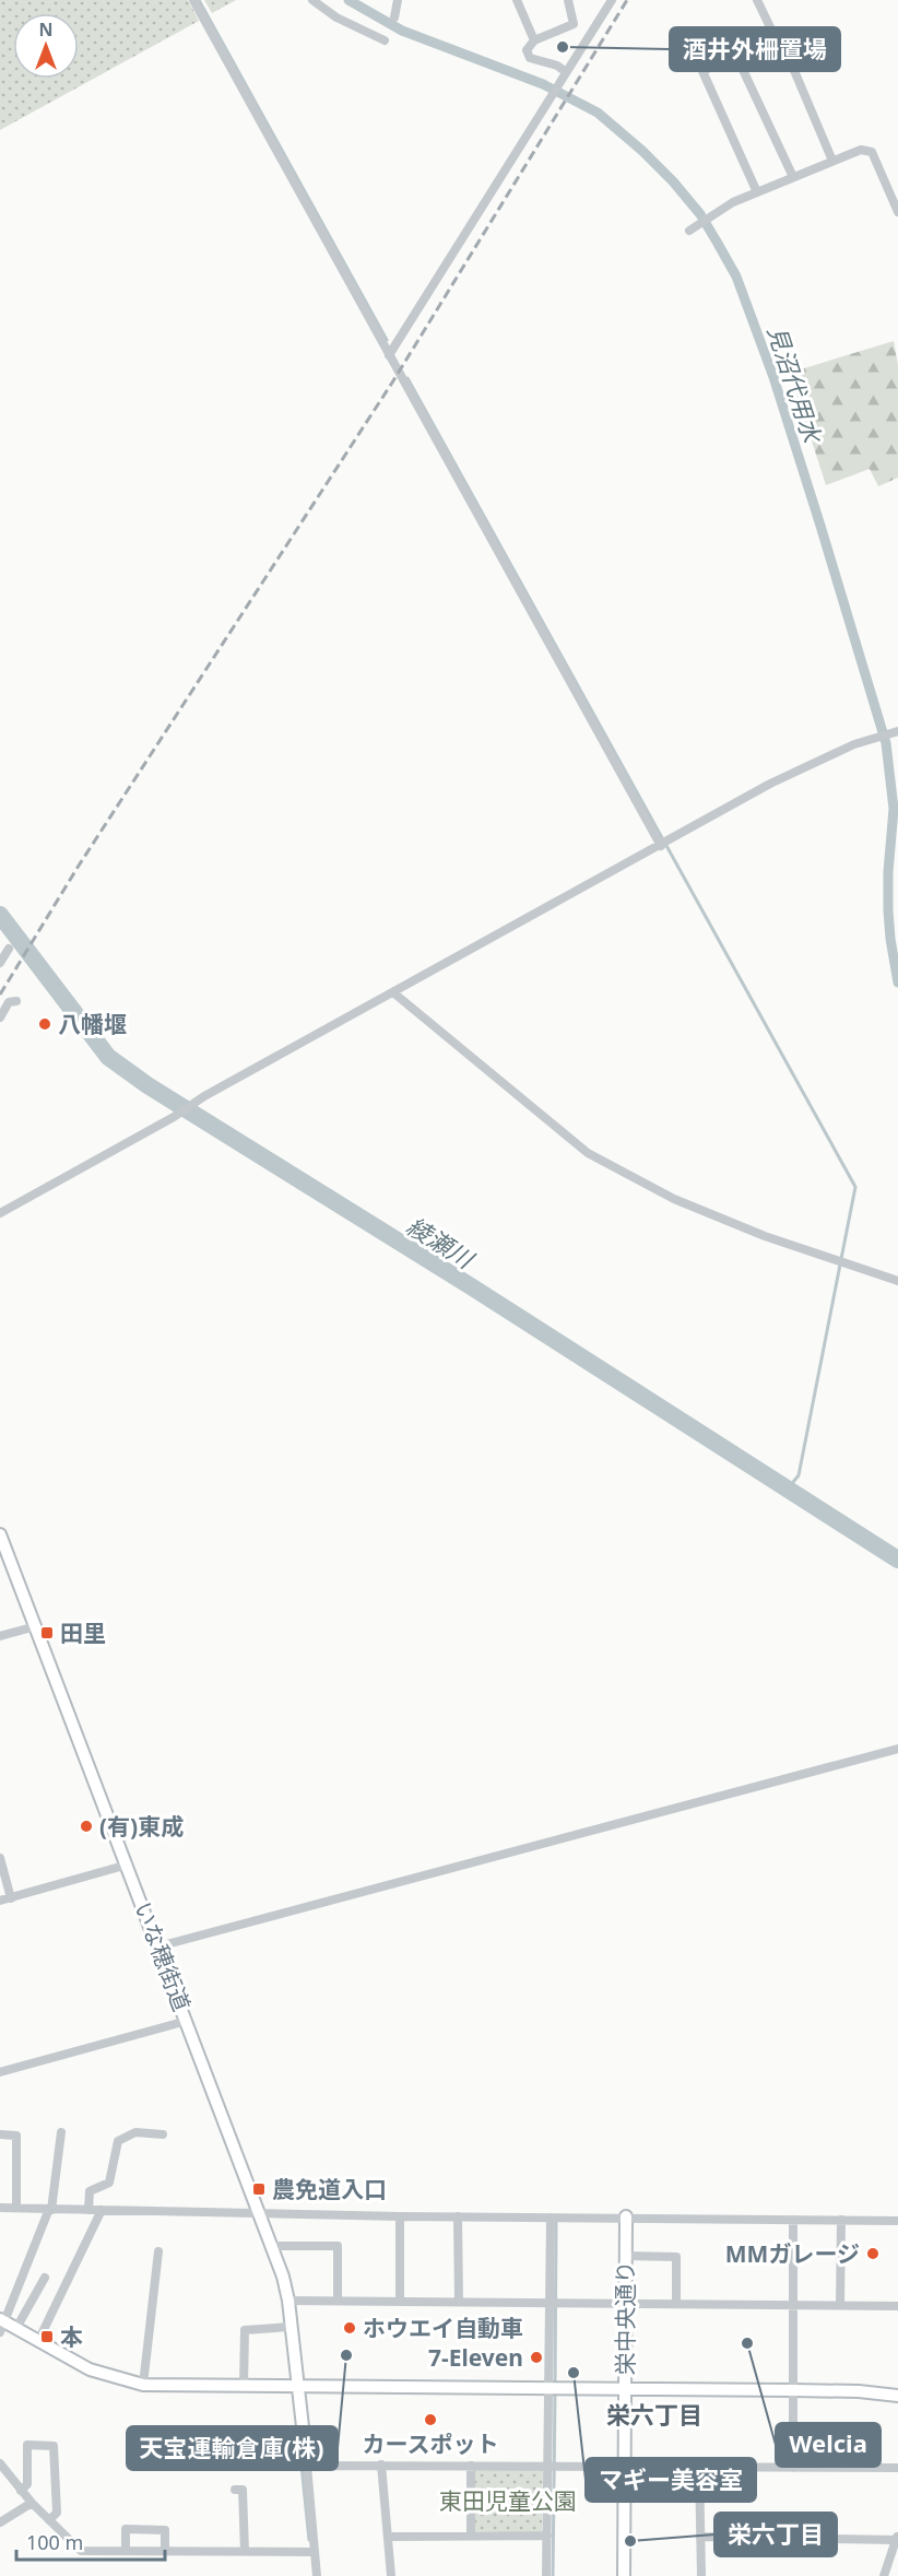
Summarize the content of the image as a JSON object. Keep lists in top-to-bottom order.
{
  "streets": {
    "street": ["いな穂街道", "栄中央通り"]
  },
  "districts": ["栄六丁目"],
  "water": ["見沼代用水", "綾瀬川"],
  "parks": ["東田児童公園"],
  "places": {
    "other": [
      "酒井外柵置場",
      "八幡堰",
      "(有)東成",
      "MMガレージ",
      "ホウエイ自動車",
      "Welcia",
      "天宝運輸倉庫(株)",
      "7-Eleven",
      "マギー美容室",
      "カースポット",
      "栄六丁目"
    ],
    "transit": ["田里", "農免道入口", "本"]
  },
  "scale_bar": "100 m",
  "north": "top"
}
